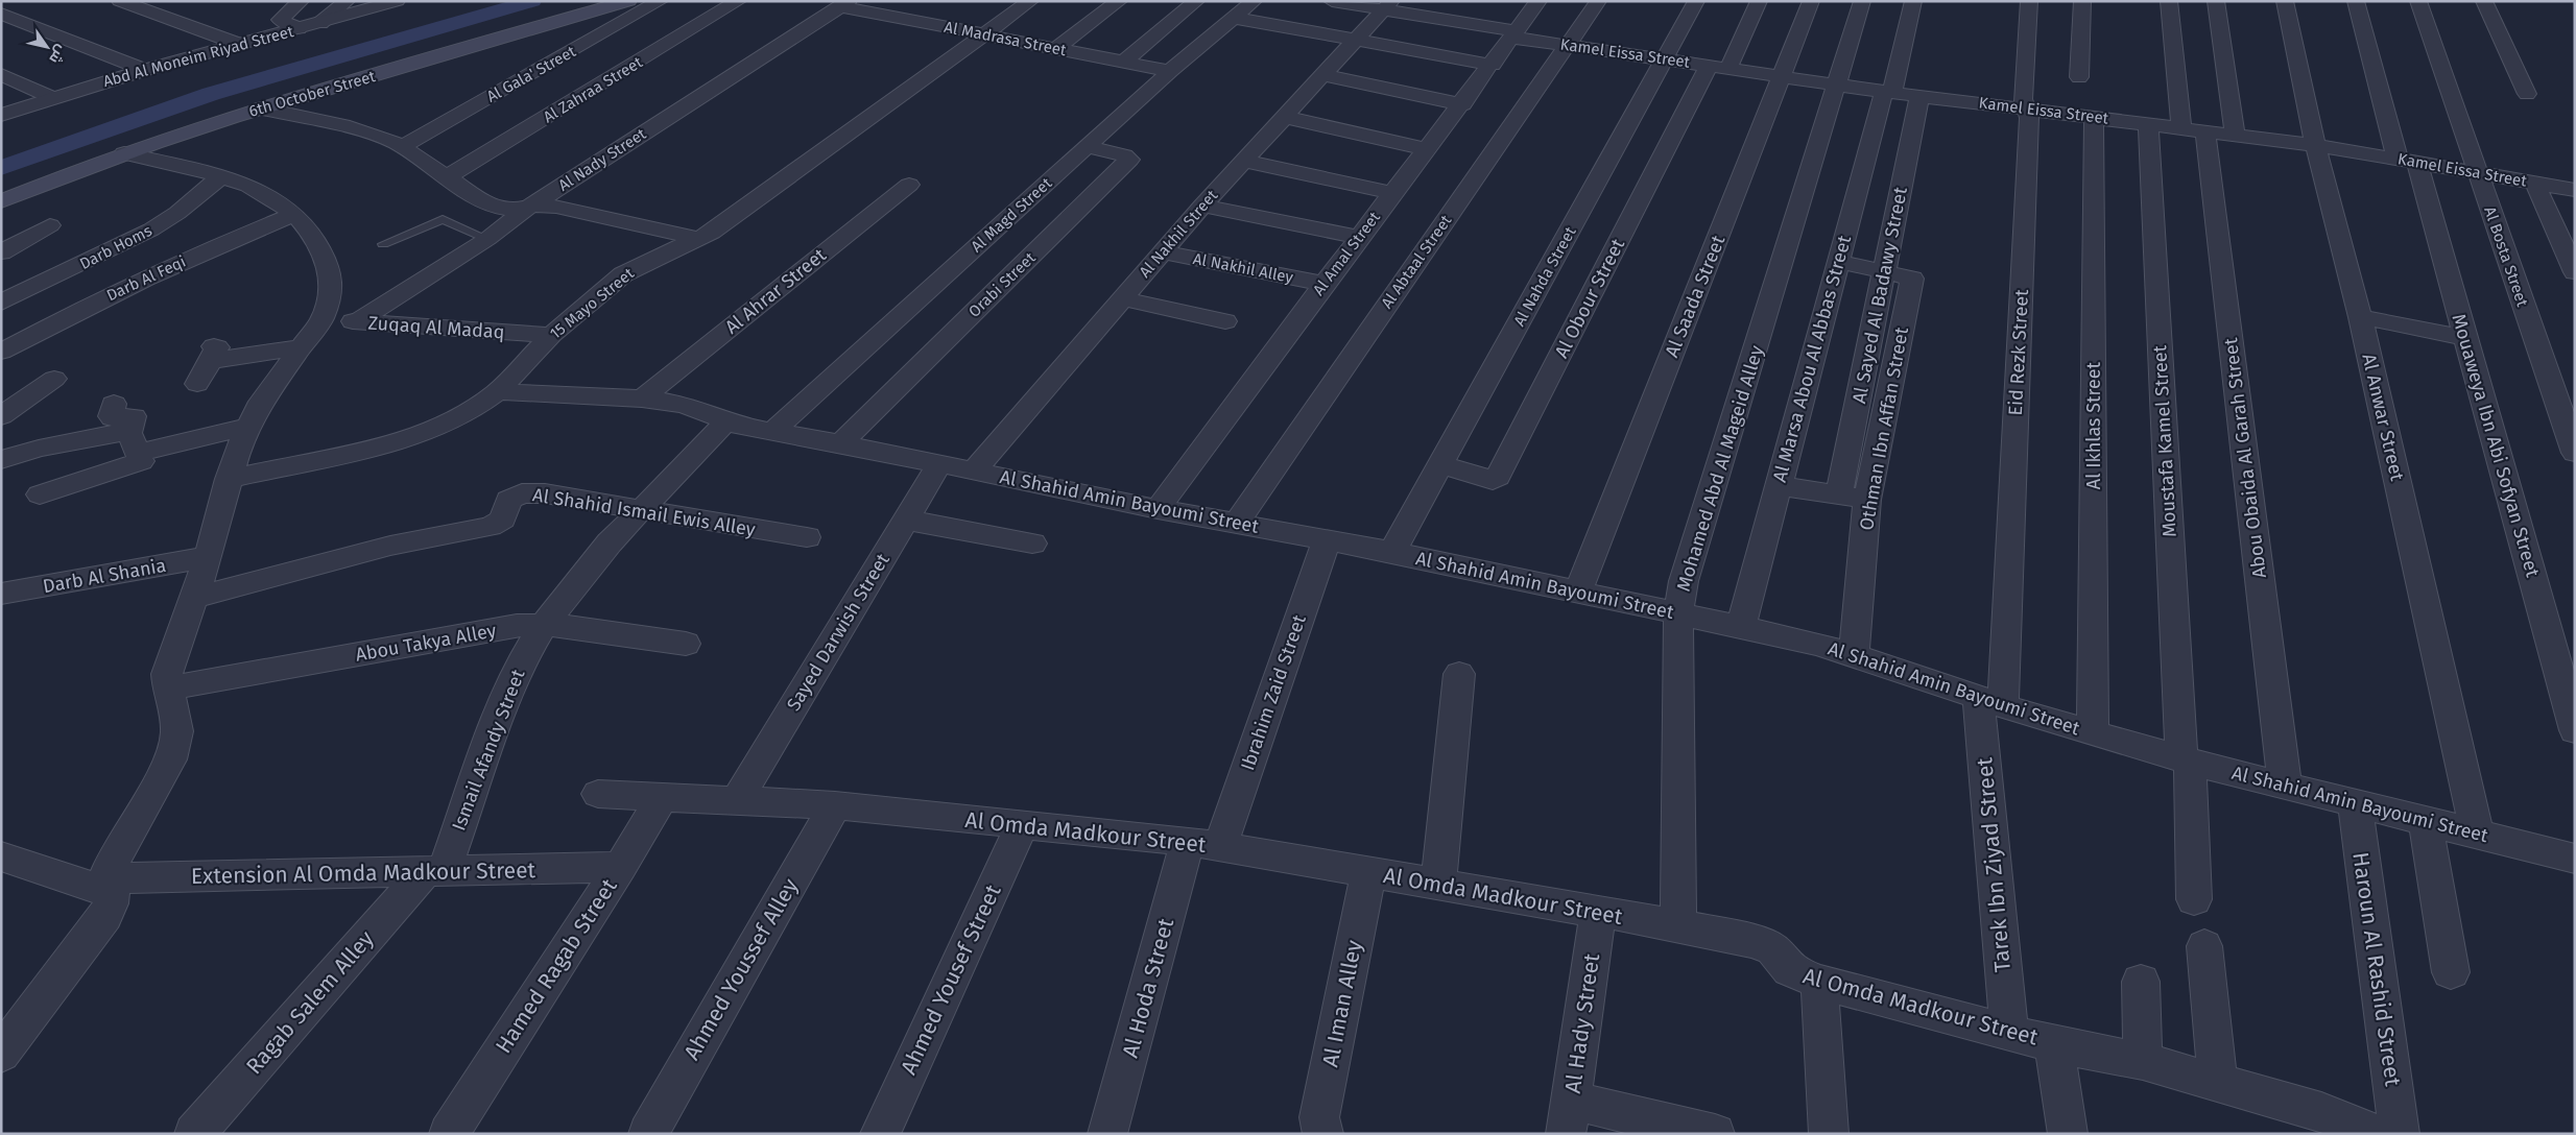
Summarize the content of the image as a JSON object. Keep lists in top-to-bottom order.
{
  "streets": {
    "main road": ["6th October Street"],
    "street": [
      "Al Madrasa Street",
      "Kamel Eissa Street",
      "Abd Al Moneim Riyad Street",
      "Al Gala' Street",
      "Al Zahraa Street",
      "Al Nady Street",
      "Al Magd Street",
      "Al Nakhil Street",
      "Darb Homs",
      "Al Amal Street",
      "Al Bosta Street",
      "Al Abtaal Street",
      "Al Nakhil Alley",
      "Al Nahda Street",
      "Darb Al Feqi",
      "Orabi Street",
      "Al Ahrar Street",
      "Al Sayed Al Badawy Street",
      "Al Saada Street",
      "Al Obour Street",
      "15 Mayo Street",
      "Zuqaq Al Madaq",
      "Eid Rezk Street",
      "Al Marsa Abou Al Abbas Street",
      "Al Anwar Street",
      "Al Ikhlas Street",
      "Othman Ibn Affan Street",
      "Moustafa Kamel Street",
      "Mouaweya Ibn Abi Sofyan Street",
      "Abou Obaida Al Garah Street",
      "Mohamed Abd Al Mageid Alley",
      "Al Shahid Amin Bayoumi Street",
      "Al Shahid Ismail Ewis Alley",
      "Darb Al Shania",
      "Sayed Darwish Street",
      "Abou Takya Alley",
      "Ibrahim Zaid Street",
      "Ismail Afandy Street",
      "Al Omda Madkour Street",
      "Tarek Ibn Ziyad Street",
      "Extension Al Omda Madkour Street",
      "Hamed Ragab Street",
      "Ahmed Youssef Alley",
      "Haroun Al Rashid Street",
      "Ahmed Yousef Street",
      "Al Hoda Street",
      "Ragab Salem Alley",
      "Al Iman Alley",
      "Al Hady Street"
    ]
  },
  "crossings": [
    ["Al Madrasa Street", "Al Nady Street"],
    ["Al Madrasa Street", "Al Magd Street"],
    ["Al Madrasa Street", "15 Mayo Street"],
    ["Kamel Eissa Street", "Al Nakhil Street"],
    ["Kamel Eissa Street", "Al Amal Street"],
    ["Kamel Eissa Street", "Al Bosta Street"],
    ["Kamel Eissa Street", "Al Abtaal Street"],
    ["Kamel Eissa Street", "Al Nahda Street"],
    ["Kamel Eissa Street", "Al Sayed Al Badawy Street"],
    ["Kamel Eissa Street", "Al Saada Street"],
    ["Kamel Eissa Street", "Al Obour Street"],
    ["Kamel Eissa Street", "Eid Rezk Street"],
    ["Kamel Eissa Street", "Al Marsa Abou Al Abbas Street"],
    ["Kamel Eissa Street", "Al Anwar Street"],
    ["Kamel Eissa Street", "Al Ikhlas Street"],
    ["Kamel Eissa Street", "Moustafa Kamel Street"],
    ["Kamel Eissa Street", "Mouaweya Ibn Abi Sofyan Street"],
    ["Kamel Eissa Street", "Abou Obaida Al Garah Street"],
    ["Kamel Eissa Street", "Mohamed Abd Al Mageid Alley"],
    ["Al Nady Street", "Zuqaq Al Madaq"],
    ["Al Magd Street", "Orabi Street"],
    ["Al Magd Street", "Al Shahid Amin Bayoumi Street"],
    ["Al Nakhil Street", "Al Nakhil Alley"],
    ["Al Nakhil Street", "Al Shahid Amin Bayoumi Street"],
    ["Al Amal Street", "Al Nakhil Alley"],
    ["Al Amal Street", "Al Shahid Amin Bayoumi Street"],
    ["Al Abtaal Street", "Al Shahid Amin Bayoumi Street"],
    ["Al Nahda Street", "Al Obour Street"],
    ["Al Nahda Street", "Al Shahid Amin Bayoumi Street"],
    ["Orabi Street", "Al Shahid Amin Bayoumi Street"],
    ["Al Ahrar Street", "Al Shahid Amin Bayoumi Street"],
    ["Al Sayed Al Badawy Street", "Othman Ibn Affan Street"],
    ["Al Saada Street", "Al Shahid Amin Bayoumi Street"],
    ["15 Mayo Street", "Zuqaq Al Madaq"],
    ["15 Mayo Street", "Al Shahid Amin Bayoumi Street"],
    ["Eid Rezk Street", "Al Shahid Amin Bayoumi Street"],
    ["Eid Rezk Street", "Tarek Ibn Ziyad Street"],
    ["Al Marsa Abou Al Abbas Street", "Othman Ibn Affan Street"],
    ["Al Marsa Abou Al Abbas Street", "Al Shahid Amin Bayoumi Street"],
    ["Al Anwar Street", "Al Shahid Amin Bayoumi Street"],
    ["Al Ikhlas Street", "Al Shahid Amin Bayoumi Street"],
    ["Othman Ibn Affan Street", "Al Shahid Amin Bayoumi Street"],
    ["Moustafa Kamel Street", "Al Shahid Amin Bayoumi Street"],
    ["Abou Obaida Al Garah Street", "Al Shahid Amin Bayoumi Street"],
    ["Mohamed Abd Al Mageid Alley", "Al Shahid Amin Bayoumi Street"],
    ["Mohamed Abd Al Mageid Alley", "Al Omda Madkour Street"],
    ["Al Shahid Amin Bayoumi Street", "Sayed Darwish Street"],
    ["Al Shahid Amin Bayoumi Street", "Ibrahim Zaid Street"],
    ["Al Shahid Amin Bayoumi Street", "Ismail Afandy Street"],
    ["Al Shahid Amin Bayoumi Street", "Tarek Ibn Ziyad Street"],
    ["Al Shahid Amin Bayoumi Street", "Haroun Al Rashid Street"],
    ["Al Shahid Ismail Ewis Alley", "Ismail Afandy Street"],
    ["Sayed Darwish Street", "Al Omda Madkour Street"],
    ["Abou Takya Alley", "Ismail Afandy Street"],
    ["Ibrahim Zaid Street", "Al Omda Madkour Street"],
    ["Ibrahim Zaid Street", "Al Hoda Street"],
    ["Ismail Afandy Street", "Extension Al Omda Madkour Street"],
    ["Ismail Afandy Street", "Ragab Salem Alley"],
    ["Al Omda Madkour Street", "Tarek Ibn Ziyad Street"],
    ["Al Omda Madkour Street", "Hamed Ragab Street"],
    ["Al Omda Madkour Street", "Ahmed Youssef Alley"],
    ["Al Omda Madkour Street", "Ahmed Yousef Street"],
    ["Al Omda Madkour Street", "Al Hoda Street"],
    ["Al Omda Madkour Street", "Al Iman Alley"],
    ["Al Omda Madkour Street", "Al Hady Street"],
    ["Extension Al Omda Madkour Street", "Hamed Ragab Street"],
    ["Extension Al Omda Madkour Street", "Ragab Salem Alley"]
  ],
  "north": "bottom right"
}
